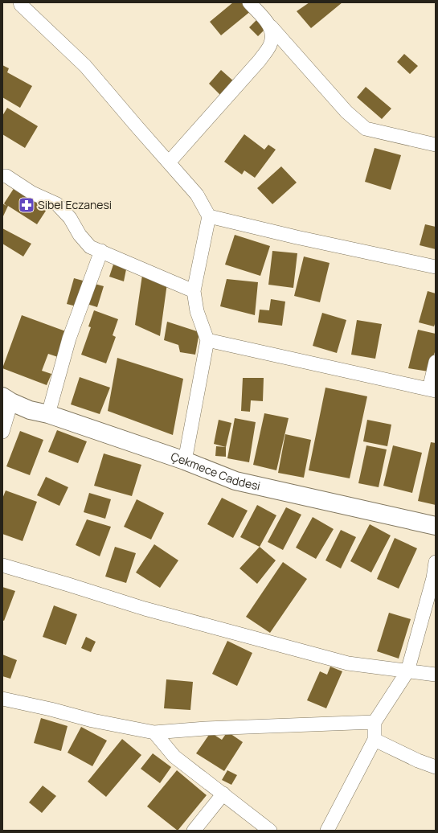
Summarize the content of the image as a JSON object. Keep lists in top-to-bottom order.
{
  "streets": {
    "main road": ["Çekmece Caddesi"]
  },
  "places": {
    "pharmacy": ["Sibel Eczanesi"]
  }
}
